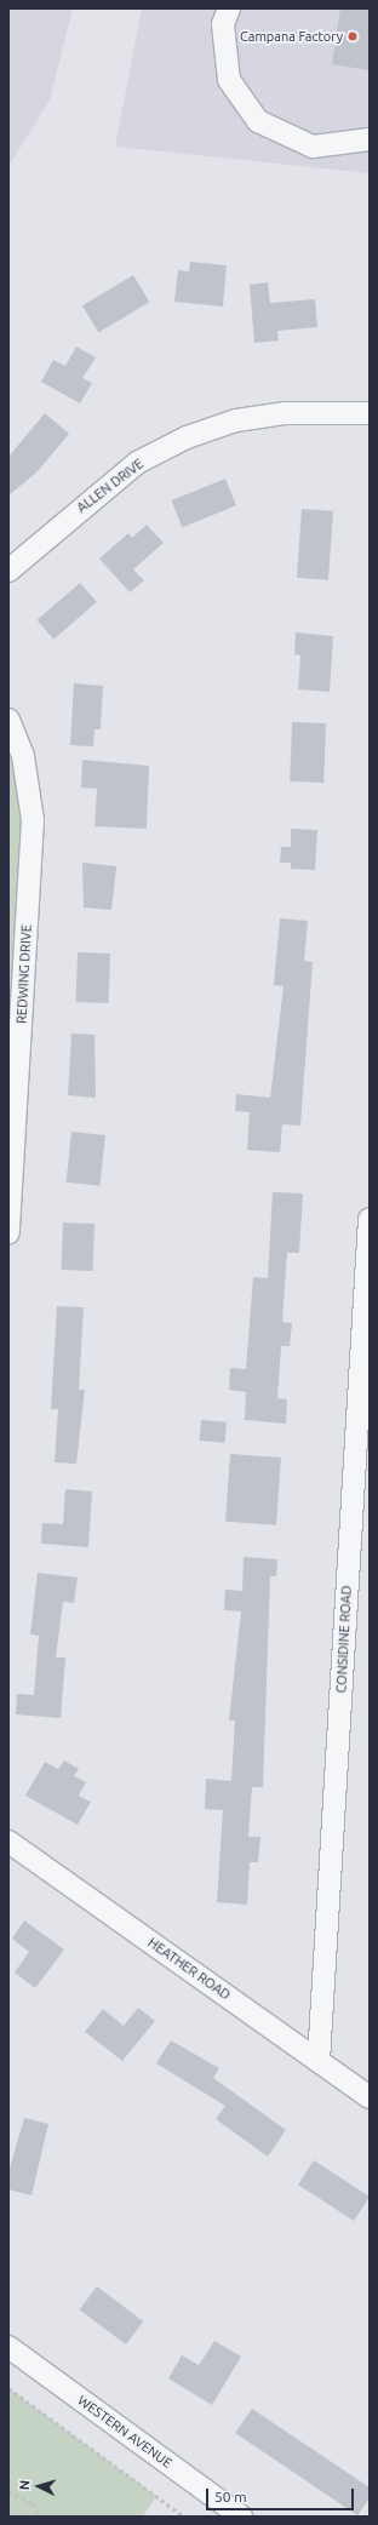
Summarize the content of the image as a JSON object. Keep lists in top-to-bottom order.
{
  "streets": {
    "street": [
      "ALLEN DRIVE",
      "REDWING DRIVE",
      "CONSIDINE ROAD",
      "HEATHER ROAD",
      "WESTERN AVENUE"
    ]
  },
  "crossings": [
    ["CONSIDINE ROAD", "HEATHER ROAD"]
  ],
  "places": ["Campana Factory"],
  "scale_bar": "50 m",
  "north": "left"
}
